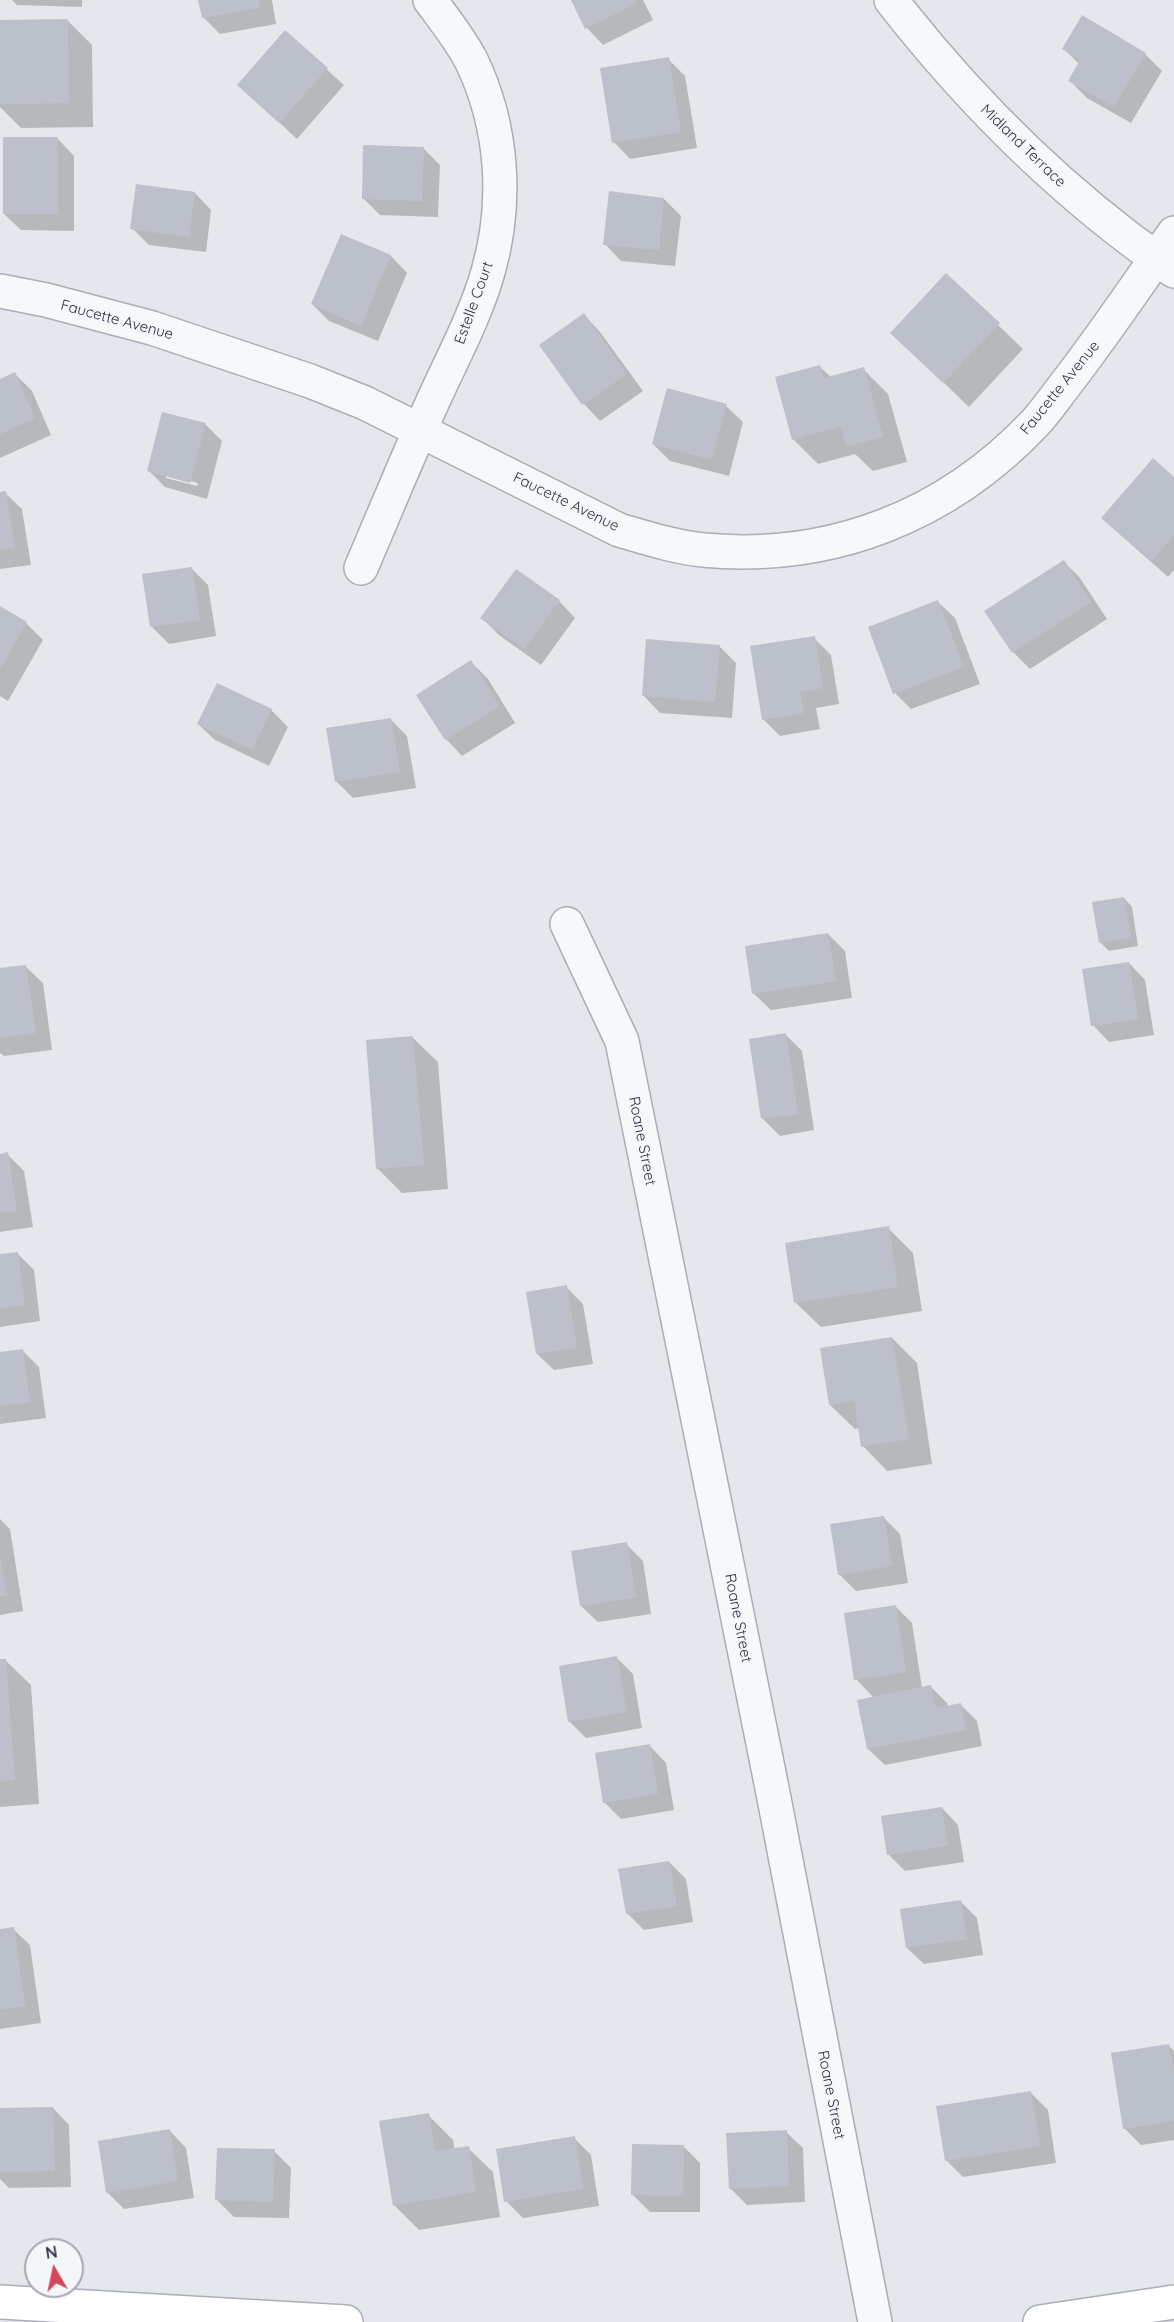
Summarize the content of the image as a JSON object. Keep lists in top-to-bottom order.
{
  "streets": {
    "street": [
      "Midland Terrace",
      "Estelle Court",
      "Faucette Avenue",
      "Roane Street"
    ]
  },
  "crossings": [
    ["Midland Terrace", "Faucette Avenue"],
    ["Estelle Court", "Faucette Avenue"]
  ],
  "north": "top"
}
